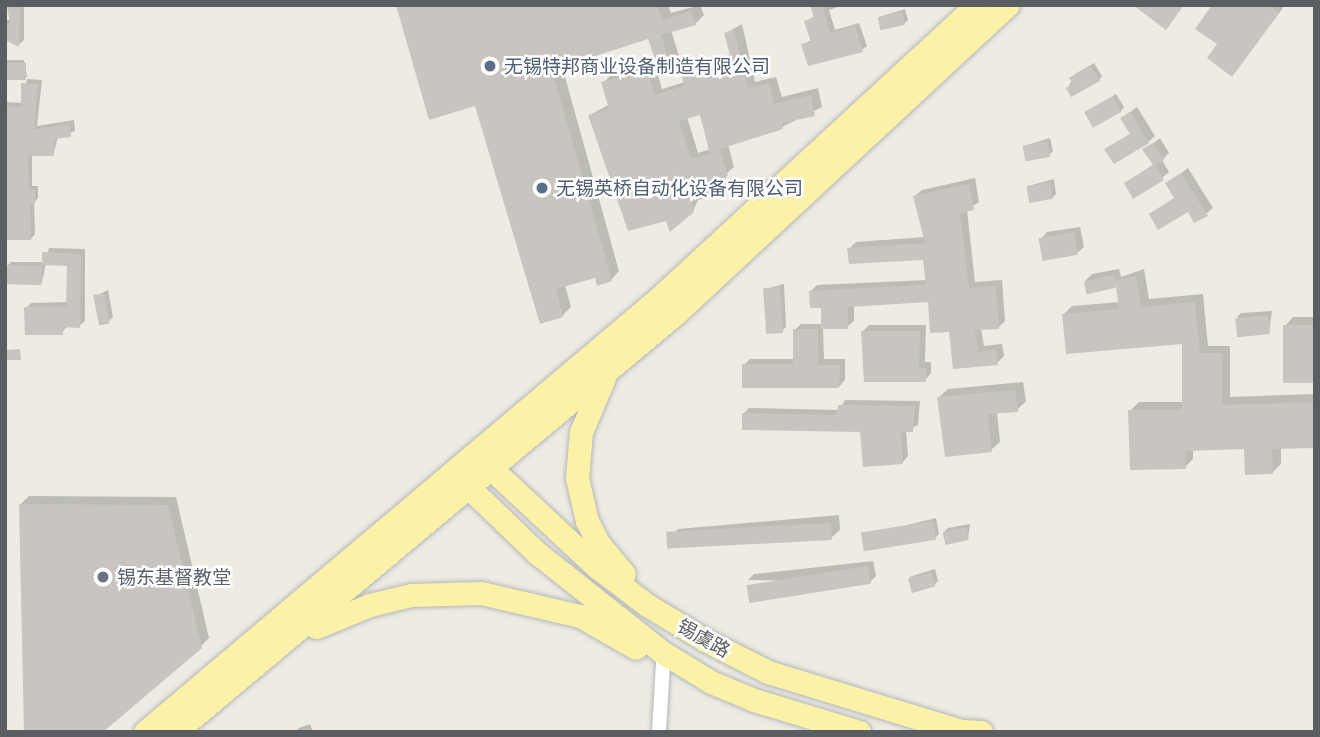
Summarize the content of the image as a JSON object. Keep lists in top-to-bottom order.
{
  "streets": {
    "main road": ["锡虞路"]
  },
  "places": ["无锡特邦商业设备制造有限公司", "无锡英桥自动化设备有限公司", "锡东基督教堂"]
}
